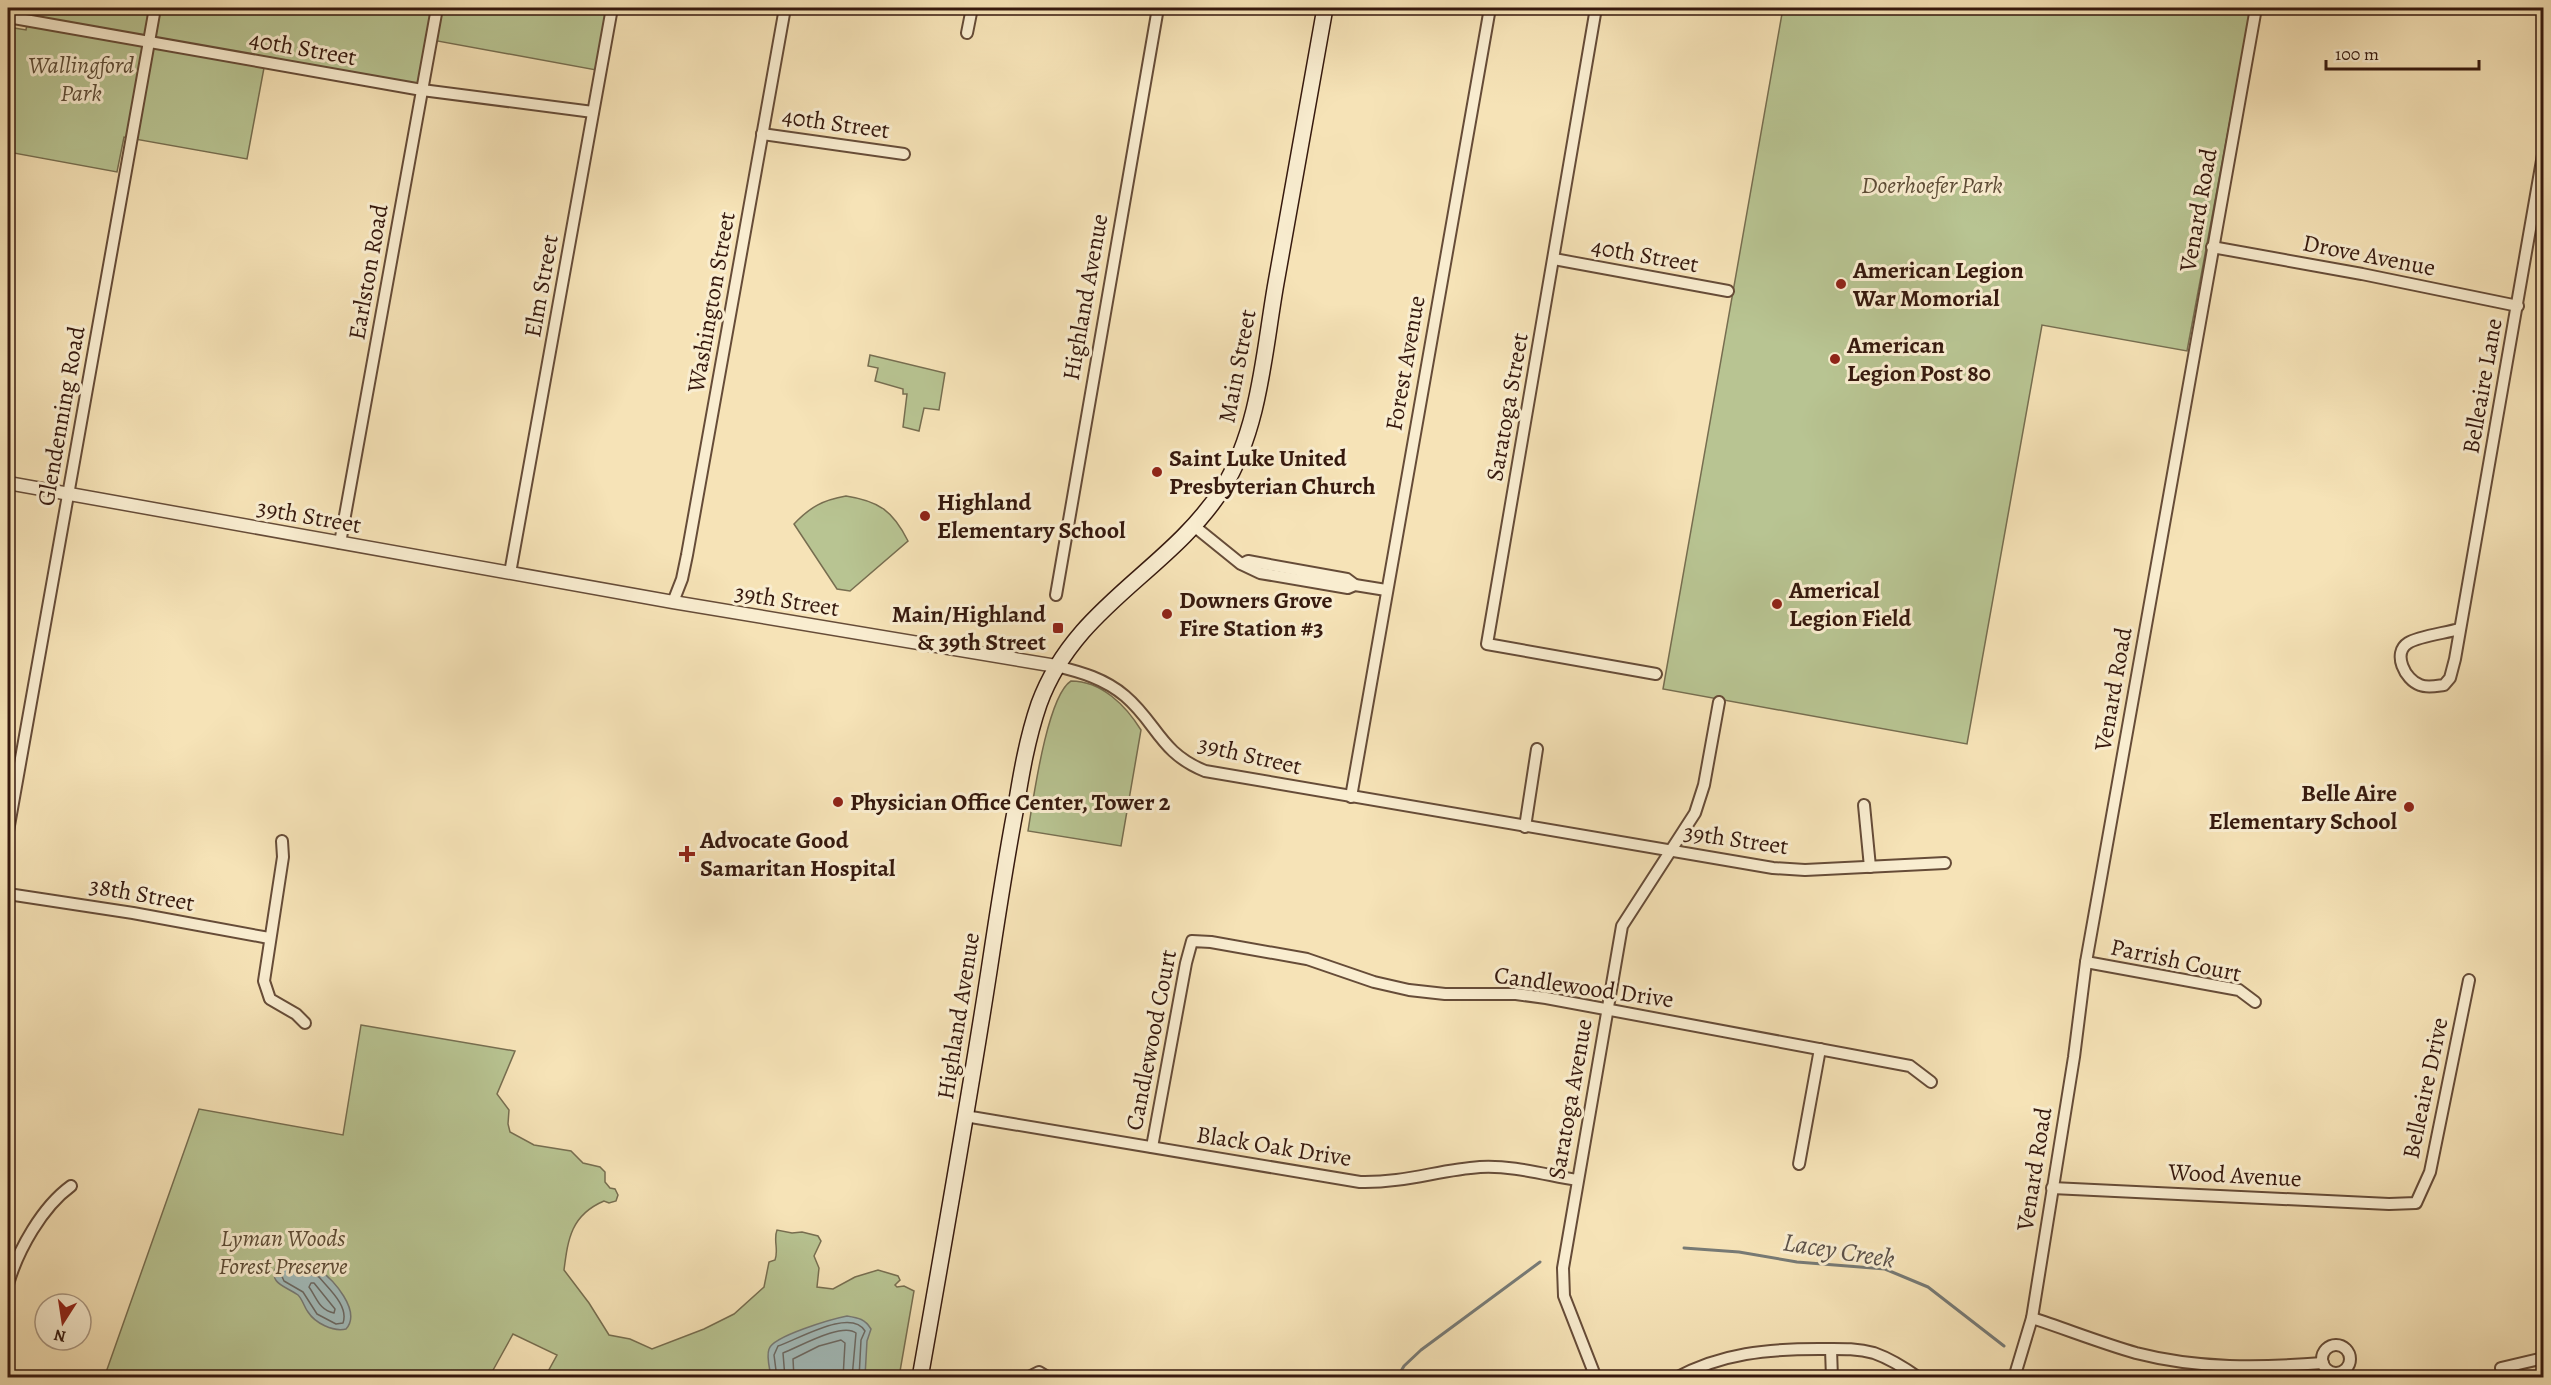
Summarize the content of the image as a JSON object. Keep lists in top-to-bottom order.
{
  "streets": {
    "main road": ["Highland Avenue", "Main Street"],
    "street": [
      "40th Street",
      "Venard Road",
      "Drove Avenue",
      "Earlston Road",
      "Elm Street",
      "Washington Street",
      "Forest Avenue",
      "Belleaire Lane",
      "Saratoga Street",
      "Glendenning Road",
      "39th Street",
      "38th Street",
      "Parrish Court",
      "Candlewood Drive",
      "Candlewood Court",
      "Belleaire Drive",
      "Saratoga Avenue",
      "Black Oak Drive",
      "Wood Avenue"
    ]
  },
  "crossings": [
    ["40th Street", "Earlston Road"],
    ["40th Street", "Elm Street"],
    ["40th Street", "Washington Street"],
    ["40th Street", "Saratoga Street"],
    ["40th Street", "Glendenning Road"],
    ["Venard Road", "Drove Avenue"],
    ["Venard Road", "Parrish Court"],
    ["Venard Road", "Wood Avenue"],
    ["Drove Avenue", "Belleaire Lane"],
    ["Earlston Road", "39th Street"],
    ["Elm Street", "39th Street"],
    ["Highland Avenue", "Main Street"],
    ["Highland Avenue", "39th Street"],
    ["Highland Avenue", "Black Oak Drive"],
    ["Washington Street", "39th Street"],
    ["Forest Avenue", "39th Street"],
    ["Main Street", "39th Street"],
    ["Glendenning Road", "39th Street"],
    ["39th Street", "Saratoga Avenue"],
    ["Candlewood Drive", "Candlewood Court"],
    ["Candlewood Drive", "Saratoga Avenue"],
    ["Candlewood Court", "Black Oak Drive"],
    ["Belleaire Drive", "Wood Avenue"],
    ["Saratoga Avenue", "Black Oak Drive"]
  ],
  "water": ["Lacey Creek"],
  "parks": ["Wallingford Park", "Doerhoefer Park", "Lyman Woods Forest Preserve"],
  "places": {
    "other": [
      "American Legion War Momorial",
      "American Legion Post 80",
      "Saint Luke United Presbyterian Church",
      "Highland Elementary School",
      "Americal Legion Field",
      "Downers Grove Fire Station #3",
      "Physician Office Center, Tower 2",
      "Belle Aire Elementary School"
    ],
    "transit": ["Main/Highland & 39th Street"],
    "health": ["Advocate Good Samaritan Hospital"]
  },
  "scale_bar": "100 m",
  "north": "bottom"
}
